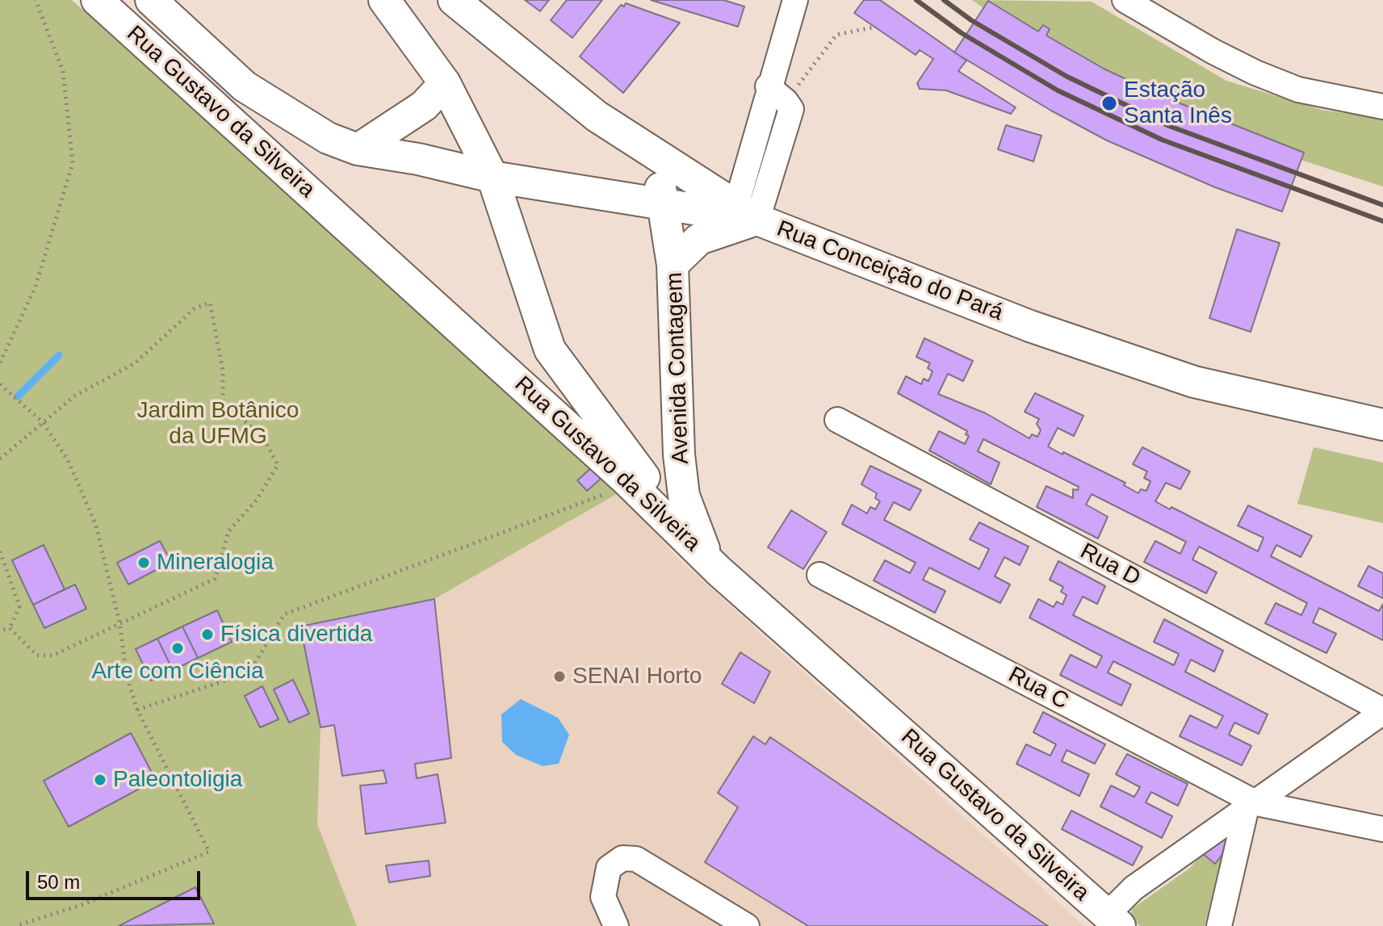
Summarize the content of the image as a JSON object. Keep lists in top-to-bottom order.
{
  "streets": {
    "main road": ["Rua Gustavo da Silveira", "Rua Conceição do Pará", "Avenida Contagem"],
    "street": ["Rua D", "Rua C"]
  },
  "crossings": [
    ["Rua Gustavo da Silveira", "Rua Conceição do Pará"],
    ["Rua Gustavo da Silveira", "Avenida Contagem"],
    ["Rua Conceição do Pará", "Avenida Contagem"]
  ],
  "parks": ["Jardim Botânico da UFMG"],
  "places": [
    "Estação Santa Inês",
    "Mineralogia",
    "Física divertida",
    "Arte com Ciência",
    "SENAI Horto",
    "Paleontoligia"
  ],
  "scale_bar": "50 m"
}
